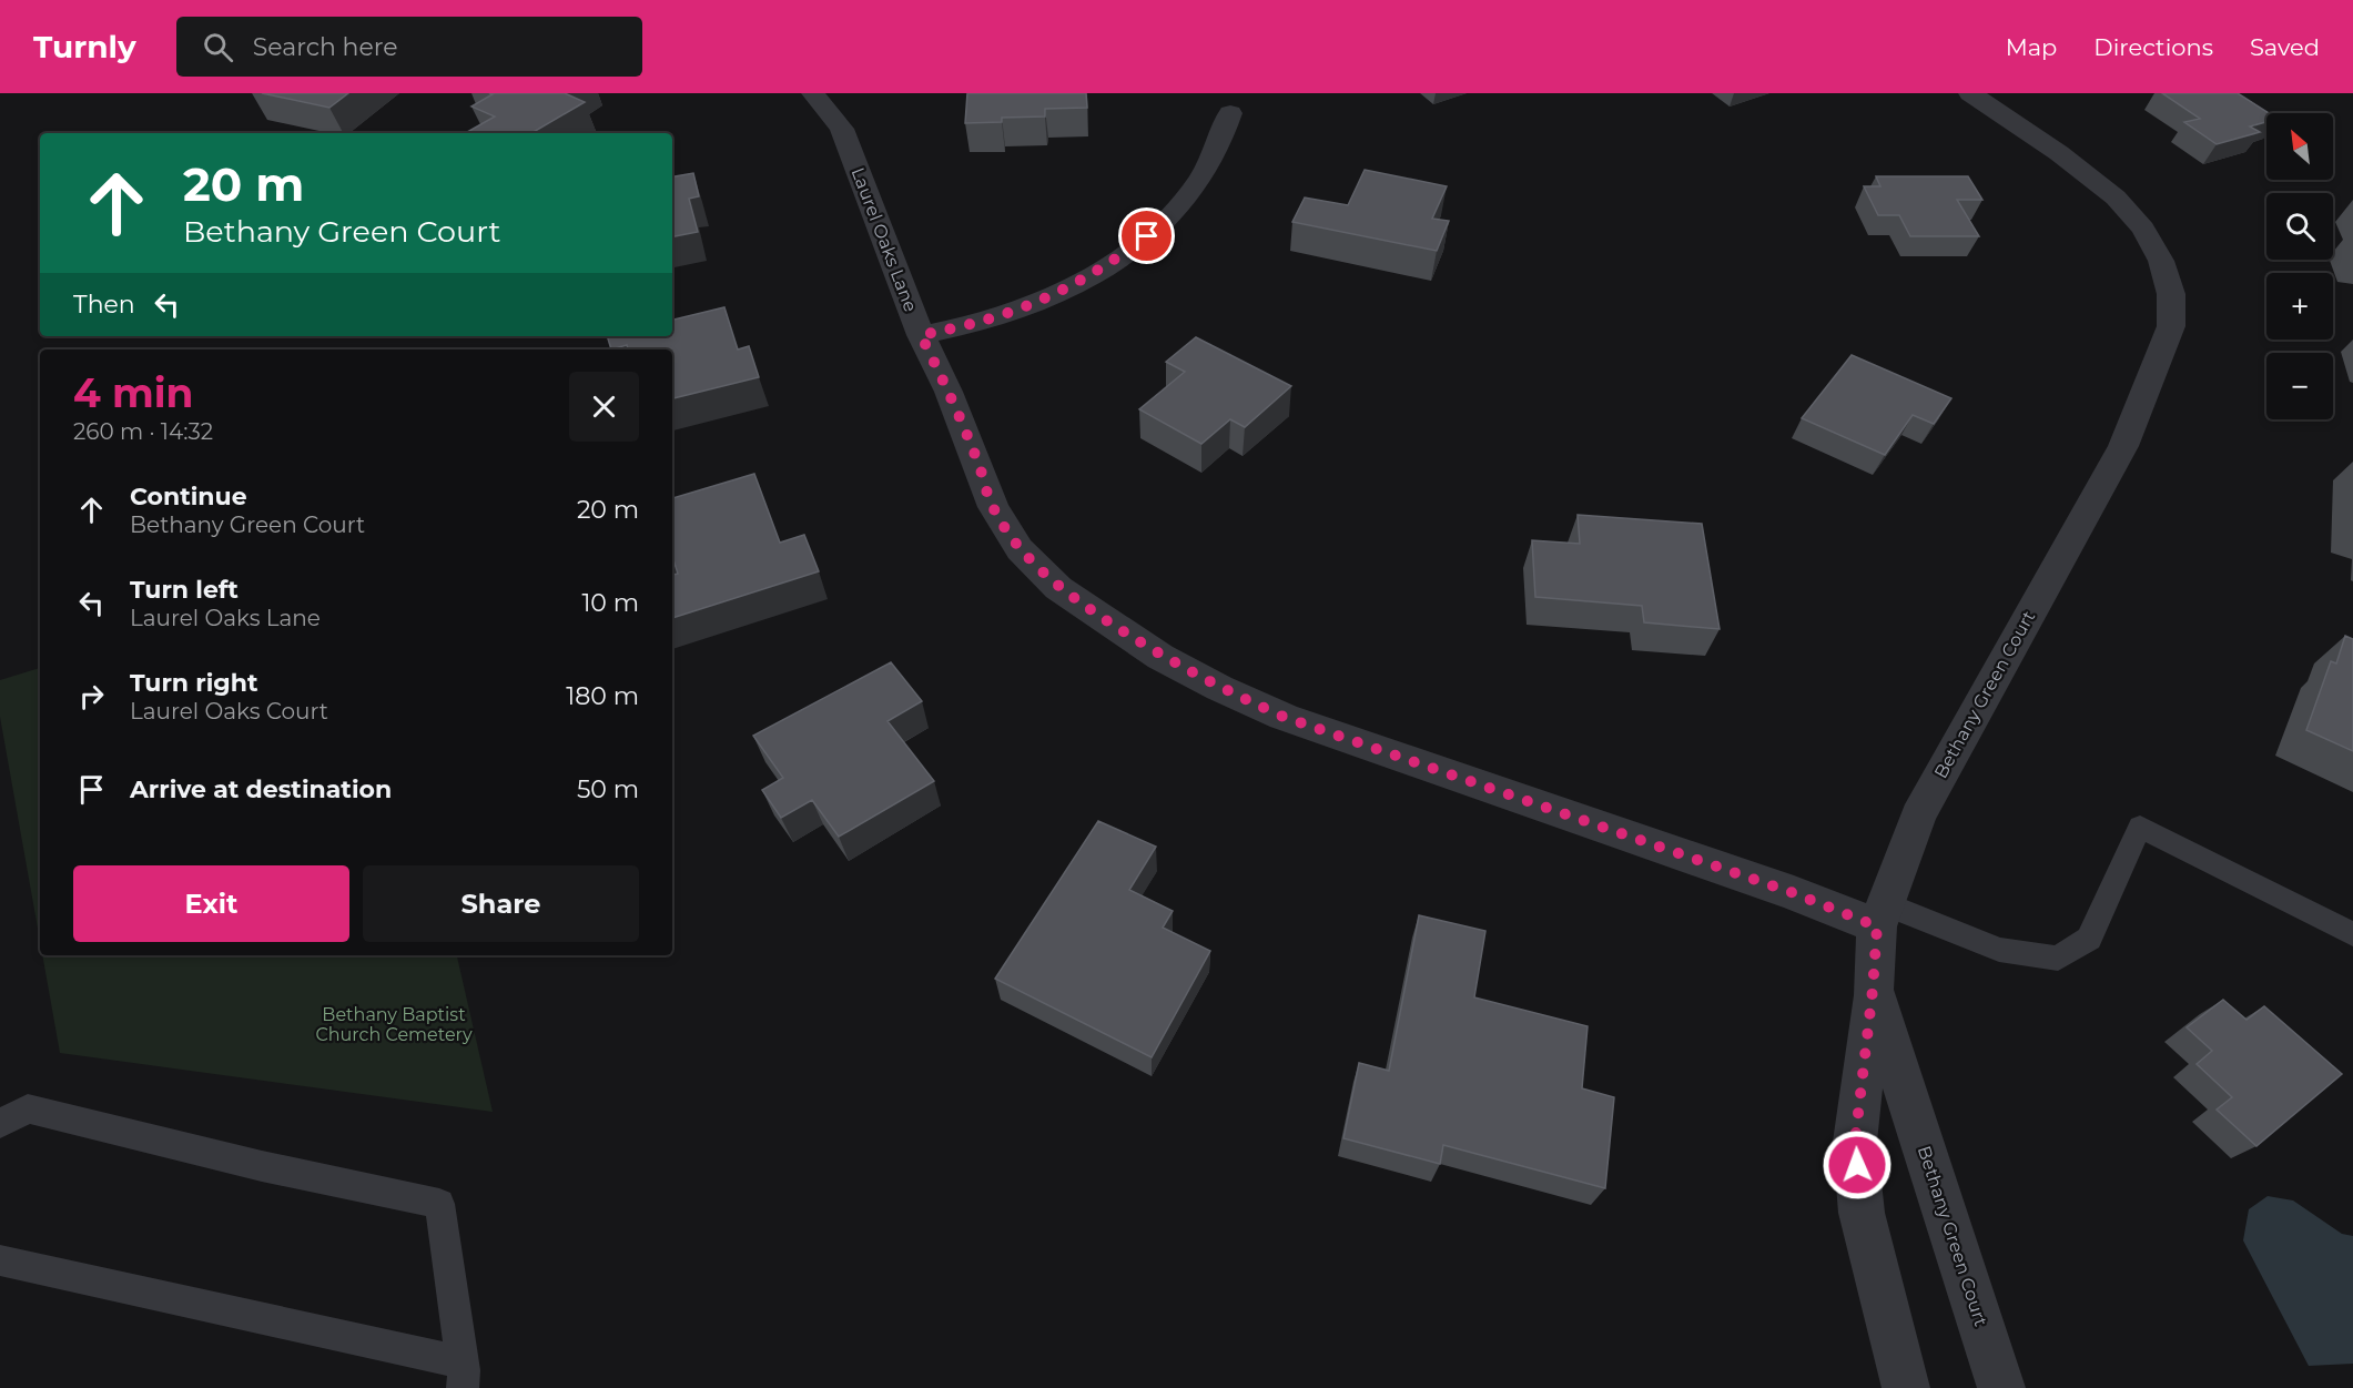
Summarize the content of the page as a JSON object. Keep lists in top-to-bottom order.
{
  "streets": {
    "street": ["Laurel Oaks Lane", "Bethany Green Court"]
  },
  "crossings": [
    ["Laurel Oaks Lane", "Bethany Green Court"]
  ],
  "parks": ["Bethany Baptist Church Cemetery"],
  "north": "top left",
  "page": {
    "header": "Turnly",
    "search": "Search here",
    "nav": ["Map", "Directions", "Saved"],
    "map_buttons": ["+", "−"],
    "turn": ["20 m", "Bethany Green Court"],
    "then": "Then",
    "heading": ["4 min", "260 m · 14:32"],
    "list": [
      {
        "name": "Continue",
        "note": "Bethany Green Court",
        "value": "20 m"
      },
      {
        "name": "Turn left",
        "note": "Laurel Oaks Lane",
        "value": "10 m"
      },
      {
        "name": "Turn right",
        "note": "Laurel Oaks Court",
        "value": "180 m"
      },
      {
        "name": "Arrive at destination",
        "value": "50 m"
      }
    ],
    "buttons": ["Exit", "Share"]
  }
}
